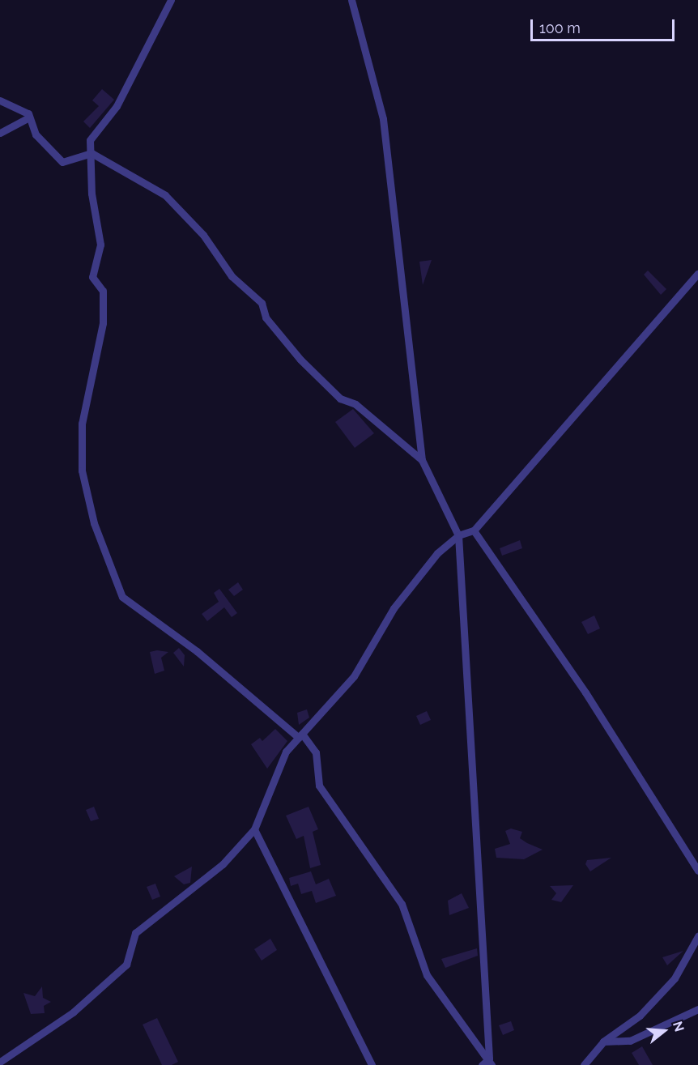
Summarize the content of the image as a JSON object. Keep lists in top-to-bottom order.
{
  "scale_bar": "100 m",
  "north": "right"
}
